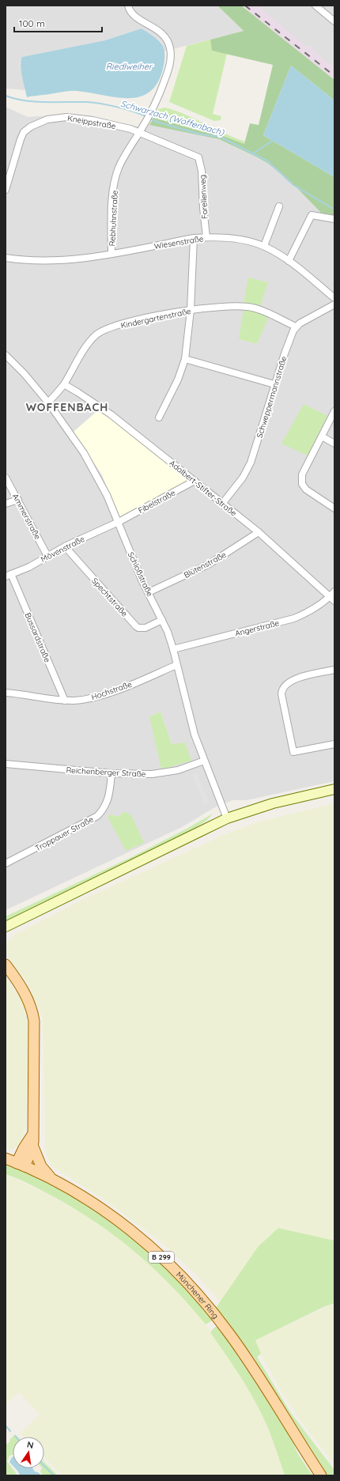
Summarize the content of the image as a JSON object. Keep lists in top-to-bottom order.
{
  "streets": {
    "main road": ["B 299", "Münchener Ring"],
    "street": [
      "Kneippstraße",
      "Forellenweg",
      "Rebhuhnstraße",
      "Wiesenstraße",
      "Kindergartenstraße",
      "Schweppermannstraße",
      "Adalbert-Stifter-Straße",
      "Fibelstraße",
      "Ammerstraße",
      "Mövenstraße",
      "Blütenstraße",
      "Schloßstraße",
      "Spechtstraße",
      "Angerstraße",
      "Bussardstraße",
      "Hochstraße",
      "Reichenberger Straße",
      "Troppauer Straße"
    ]
  },
  "crossings": [
    ["Kneippstraße", "Forellenweg"],
    ["Kneippstraße", "Rebhuhnstraße"],
    ["Forellenweg", "Wiesenstraße"],
    ["Rebhuhnstraße", "Wiesenstraße"],
    ["Kindergartenstraße", "Schweppermannstraße"],
    ["Kindergartenstraße", "Adalbert-Stifter-Straße"],
    ["Kindergartenstraße", "Schloßstraße"],
    ["Schweppermannstraße", "Adalbert-Stifter-Straße"],
    ["Adalbert-Stifter-Straße", "Fibelstraße"],
    ["Adalbert-Stifter-Straße", "Blütenstraße"],
    ["Adalbert-Stifter-Straße", "Angerstraße"],
    ["Fibelstraße", "Mövenstraße"],
    ["Fibelstraße", "Schloßstraße"],
    ["Ammerstraße", "Mövenstraße"],
    ["Mövenstraße", "Schloßstraße"],
    ["Mövenstraße", "Spechtstraße"],
    ["Mövenstraße", "Bussardstraße"],
    ["Blütenstraße", "Schloßstraße"],
    ["Schloßstraße", "Spechtstraße"],
    ["Schloßstraße", "Angerstraße"],
    ["Schloßstraße", "Hochstraße"],
    ["Schloßstraße", "Reichenberger Straße"],
    ["Bussardstraße", "Hochstraße"],
    ["Reichenberger Straße", "Troppauer Straße"]
  ],
  "districts": ["WOFFENBACH"],
  "water": ["Riedlweiher", "Schwarzach (Woffenbach)"],
  "scale_bar": "100 m",
  "north": "top"
}
